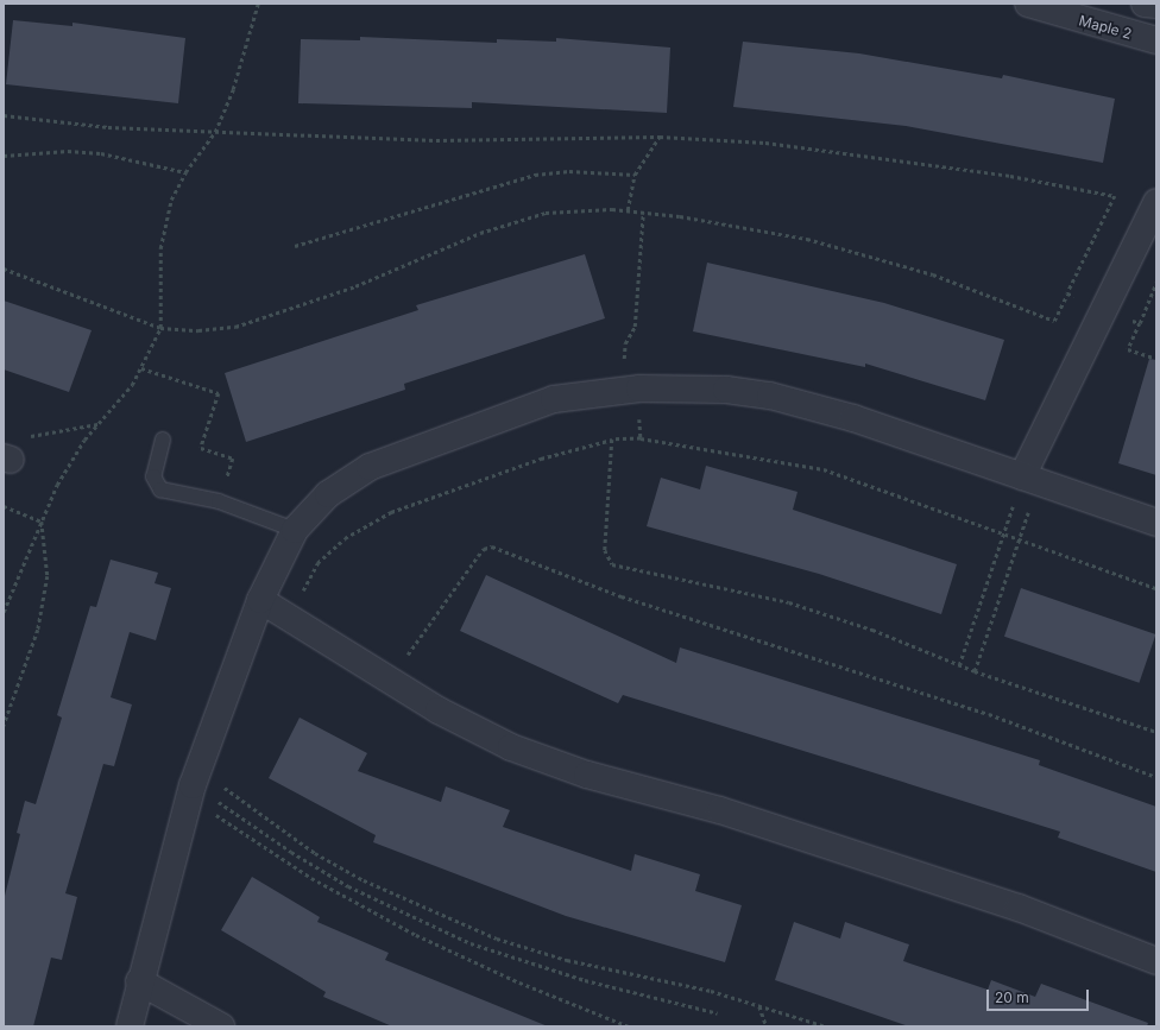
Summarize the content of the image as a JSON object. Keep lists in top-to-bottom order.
{
  "streets": {
    "street": ["Maple 2"]
  },
  "scale_bar": "20 m"
}
